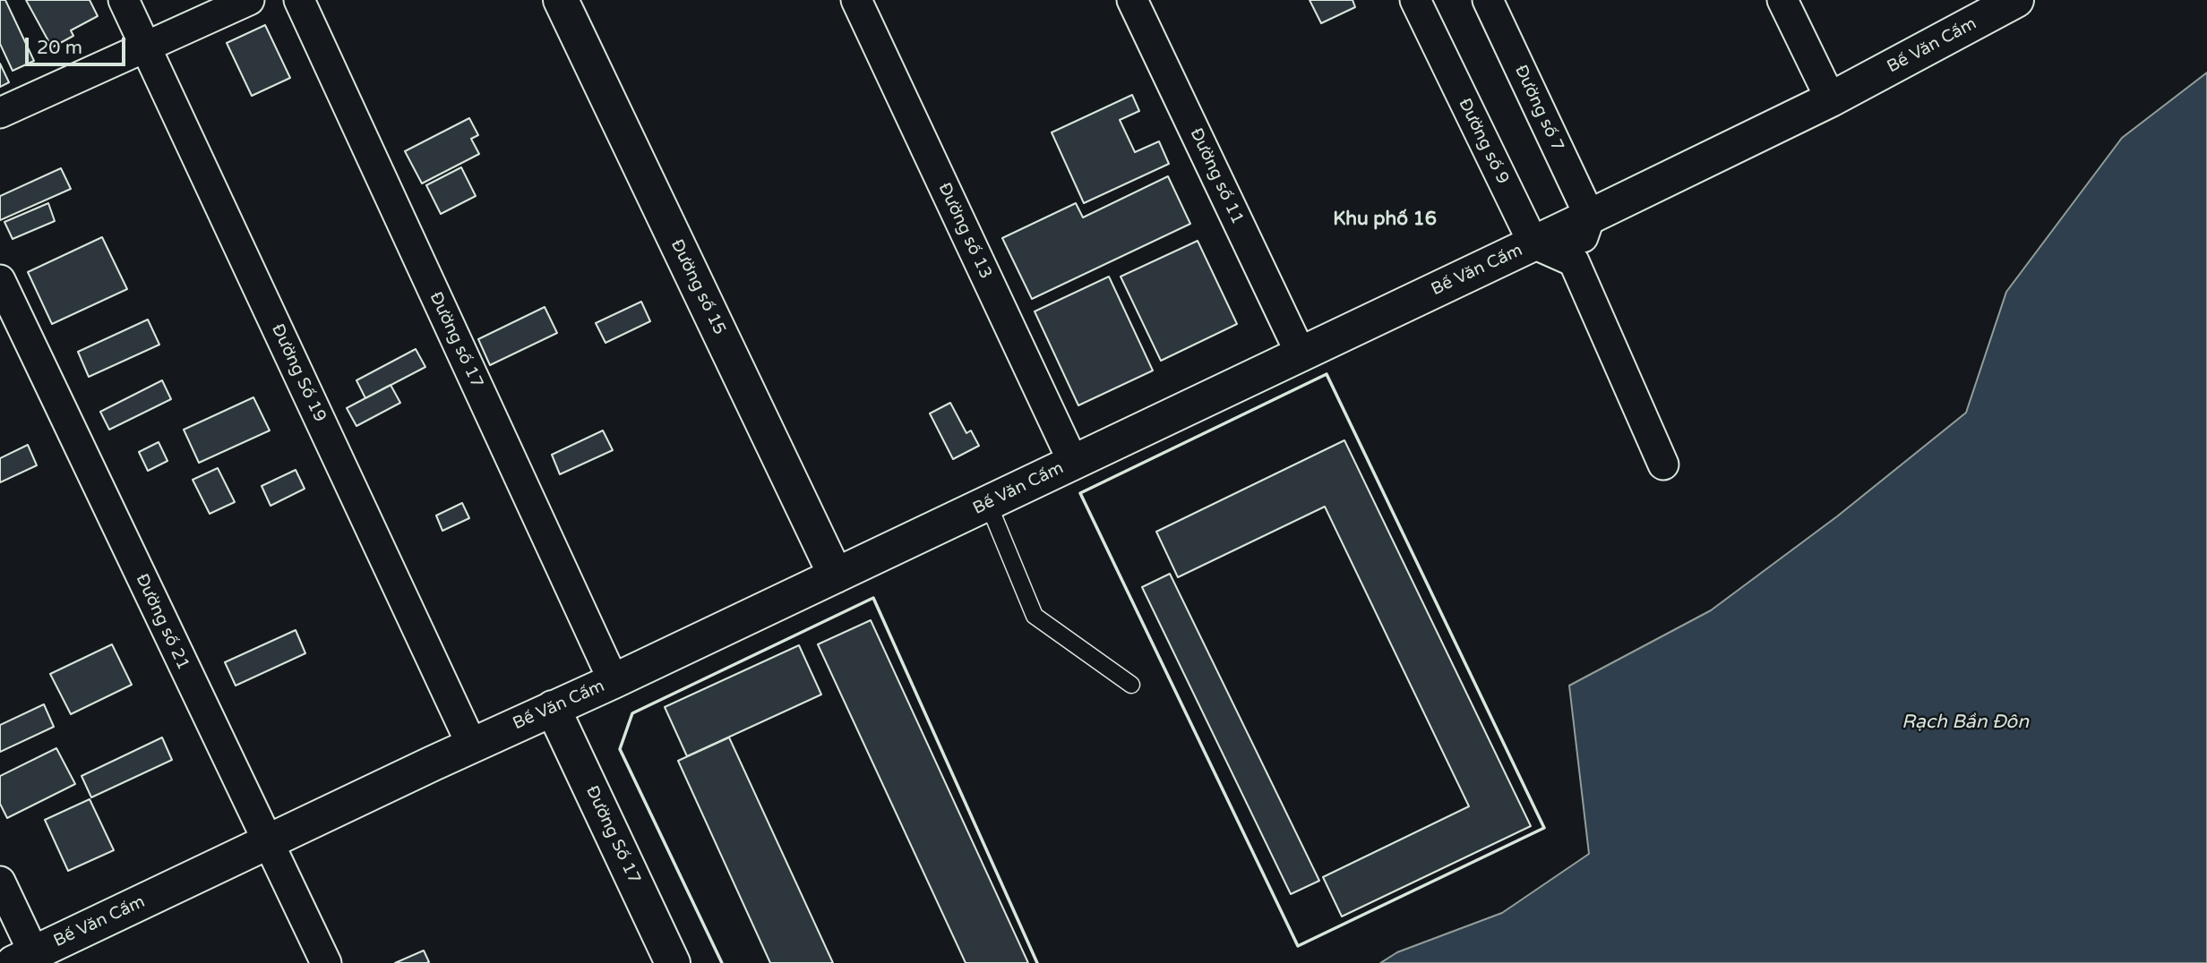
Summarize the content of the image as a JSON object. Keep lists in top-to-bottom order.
{
  "streets": {
    "street": [
      "Bế Văn Cấm",
      "Đường số 7",
      "Đường số 9",
      "Đường số 11",
      "Đường số 13",
      "Đường số 15",
      "Đường số 17",
      "Đường Số 19",
      "Đường số 21",
      "Đường Số 17"
    ]
  },
  "crossings": [
    ["Bế Văn Cấm", "Đường số 7"],
    ["Bế Văn Cấm", "Đường số 9"],
    ["Bế Văn Cấm", "Đường số 11"],
    ["Bế Văn Cấm", "Đường số 13"],
    ["Bế Văn Cấm", "Đường số 15"],
    ["Bế Văn Cấm", "Đường số 17"],
    ["Bế Văn Cấm", "Đường Số 19"],
    ["Bế Văn Cấm", "Đường số 21"],
    ["Bế Văn Cấm", "Đường Số 17"]
  ],
  "districts": ["Khu phố 16"],
  "water": ["Rạch Bần Đôn"],
  "scale_bar": "20 m"
}
